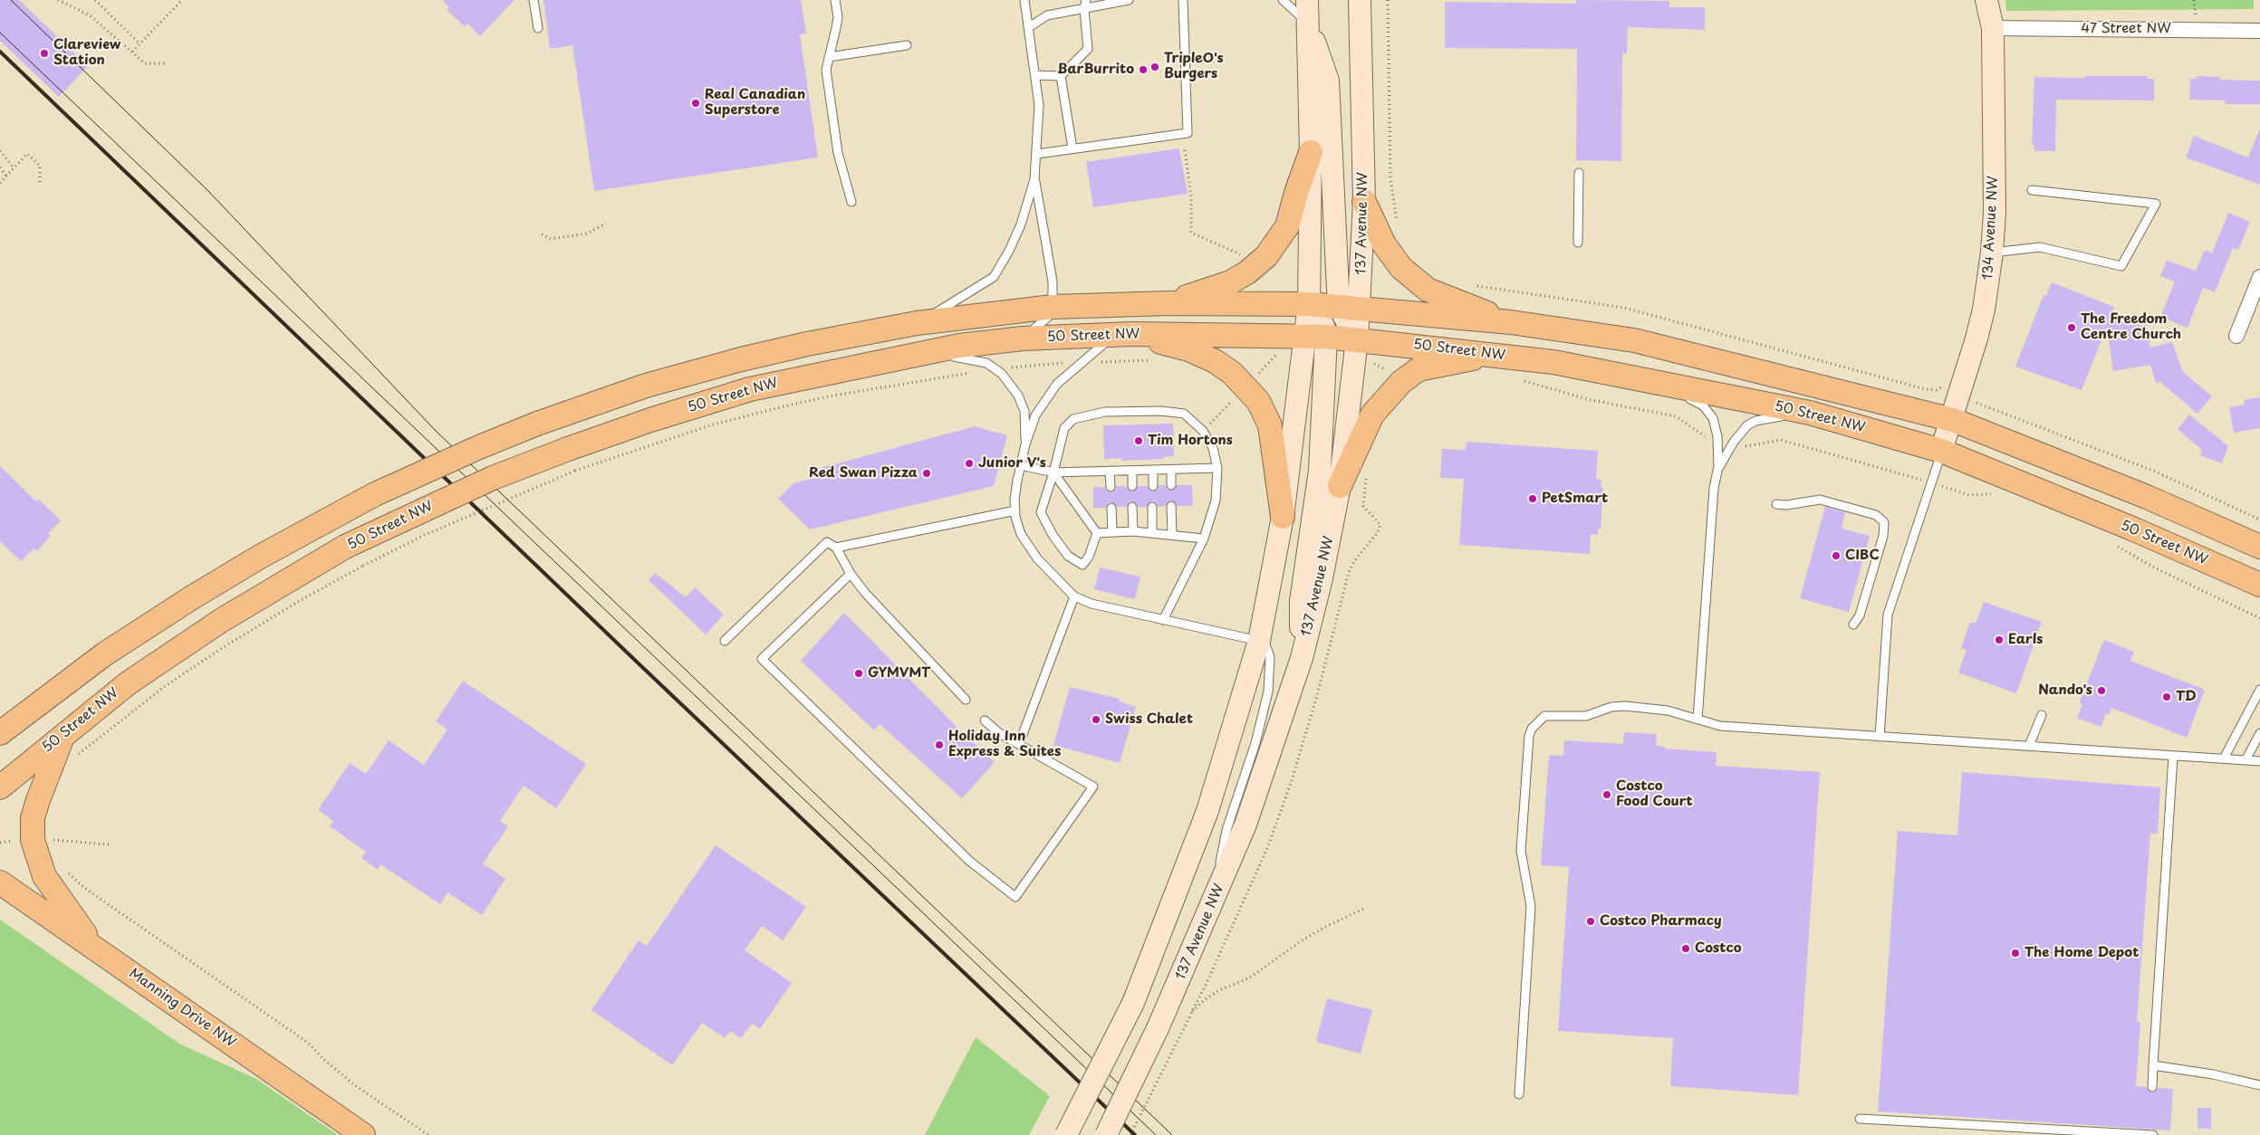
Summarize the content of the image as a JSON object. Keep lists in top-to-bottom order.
{
  "streets": {
    "main road": [
      "137 Avenue NW",
      "134 Avenue NW",
      "50 Street NW",
      "Manning Drive NW"
    ],
    "street": ["47 Street NW"]
  },
  "crossings": [
    ["47 Street NW", "134 Avenue NW"],
    ["137 Avenue NW", "50 Street NW"],
    ["134 Avenue NW", "50 Street NW"]
  ],
  "places": [
    "Clareview Station",
    "TripleO's Burgers",
    "BarBurrito",
    "Real Canadian Superstore",
    "The Freedom Centre Church",
    "Tim Hortons",
    "Junior V's",
    "Red Swan Pizza",
    "PetSmart",
    "CIBC",
    "Earls",
    "GYMVMT",
    "Nando's",
    "TD",
    "Swiss Chalet",
    "Holiday Inn Express & Suites",
    "Costco Food Court",
    "Costco Pharmacy",
    "Costco",
    "The Home Depot"
  ]
}
